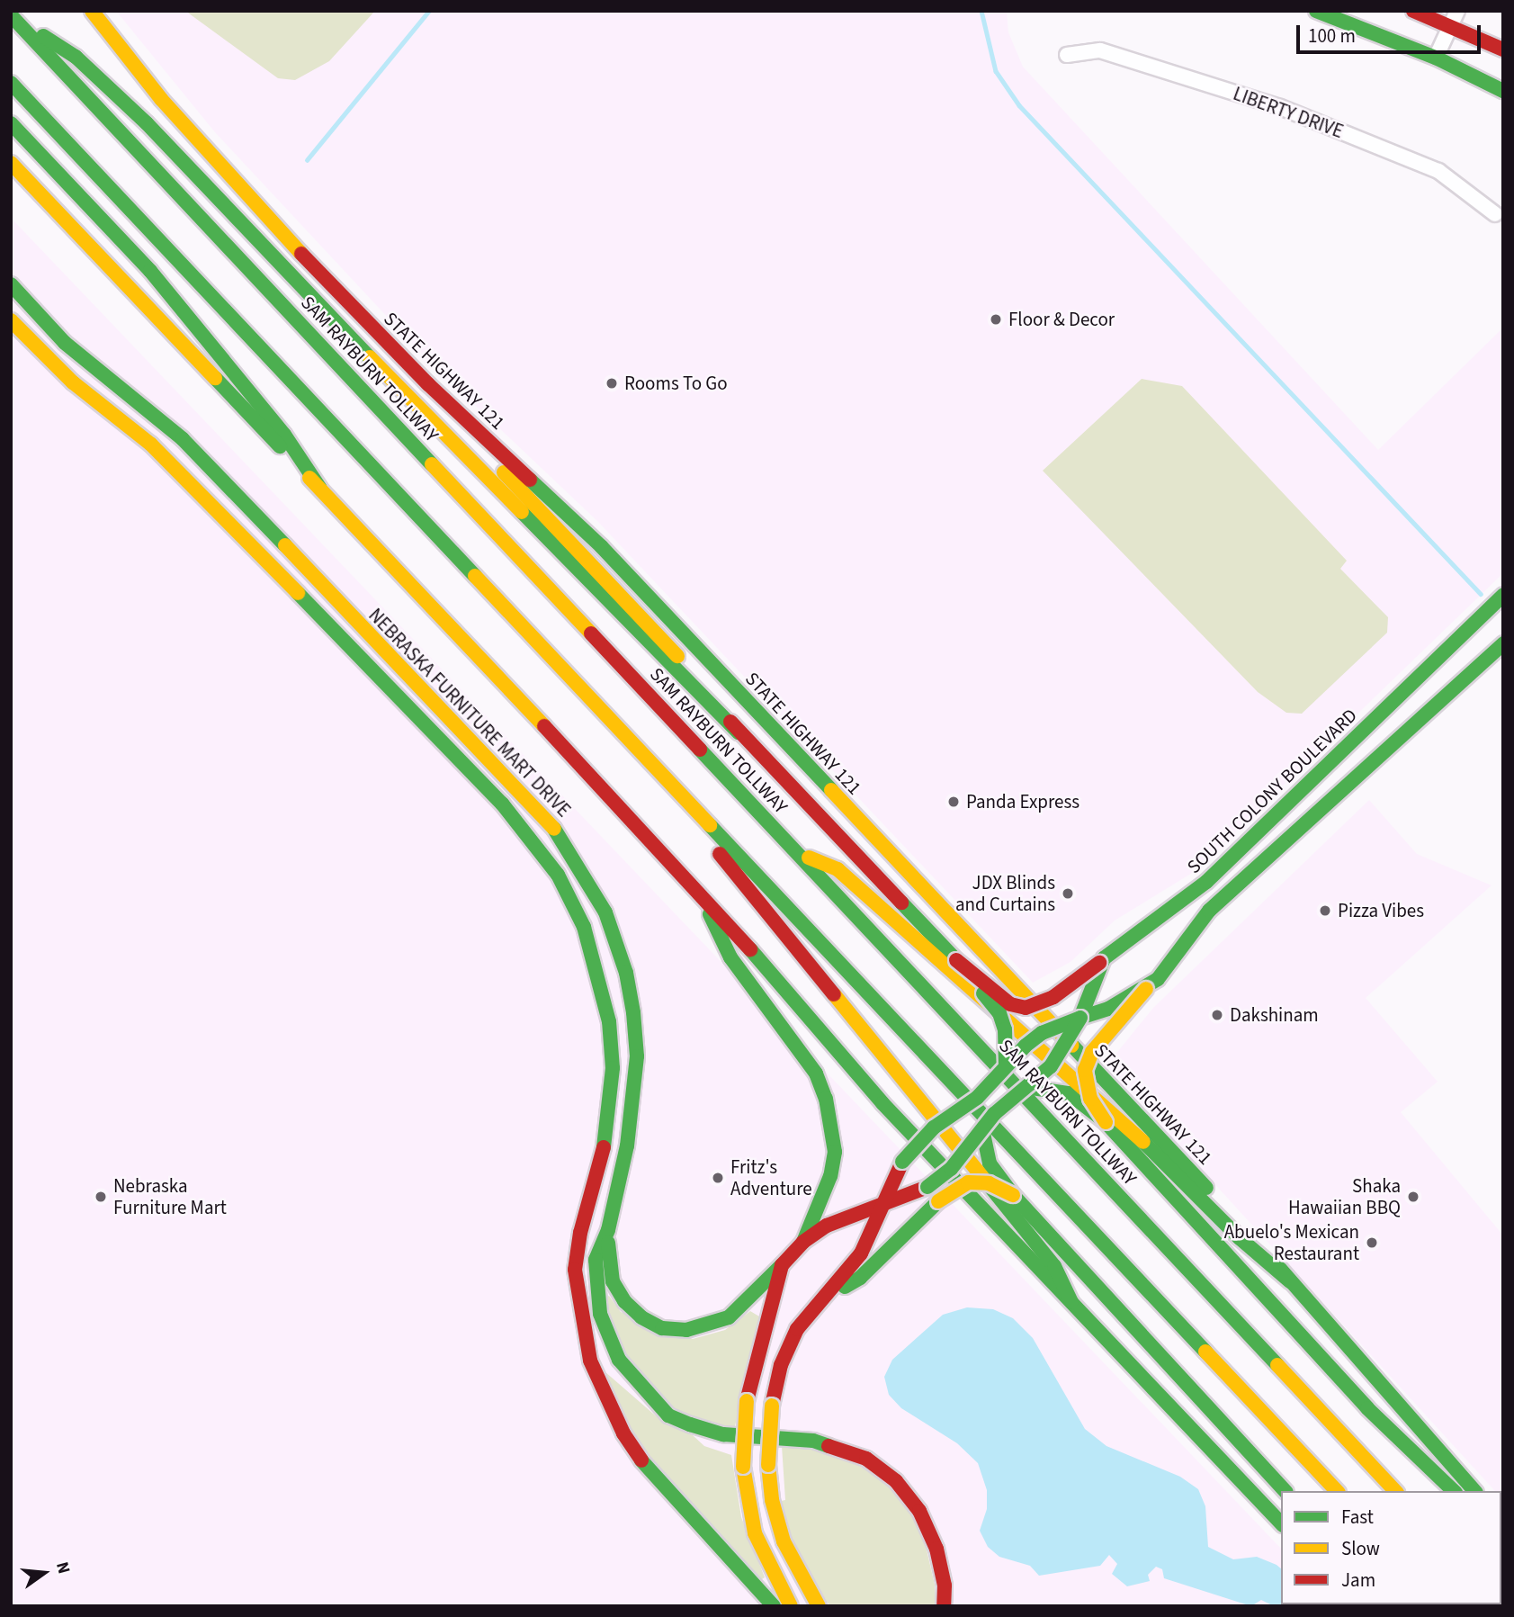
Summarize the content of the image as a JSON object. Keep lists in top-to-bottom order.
{
  "streets": {
    "main road": [
      "SAM RAYBURN TOLLWAY",
      "STATE HIGHWAY 121",
      "NEBRASKA FURNITURE MART DRIVE",
      "SOUTH COLONY BOULEVARD"
    ],
    "street": ["LIBERTY DRIVE"]
  },
  "places": [
    "Floor & Decor",
    "Rooms To Go",
    "Panda Express",
    "JDX Blinds and Curtains",
    "Pizza Vibes",
    "Dakshinam",
    "Fritz's Adventure",
    "Nebraska Furniture Mart",
    "Shaka Hawaiian BBQ",
    "Abuelo's Mexican Restaurant"
  ],
  "legend": ["Fast", "Slow", "Jam"],
  "scale_bar": "100 m",
  "north": "right"
}
